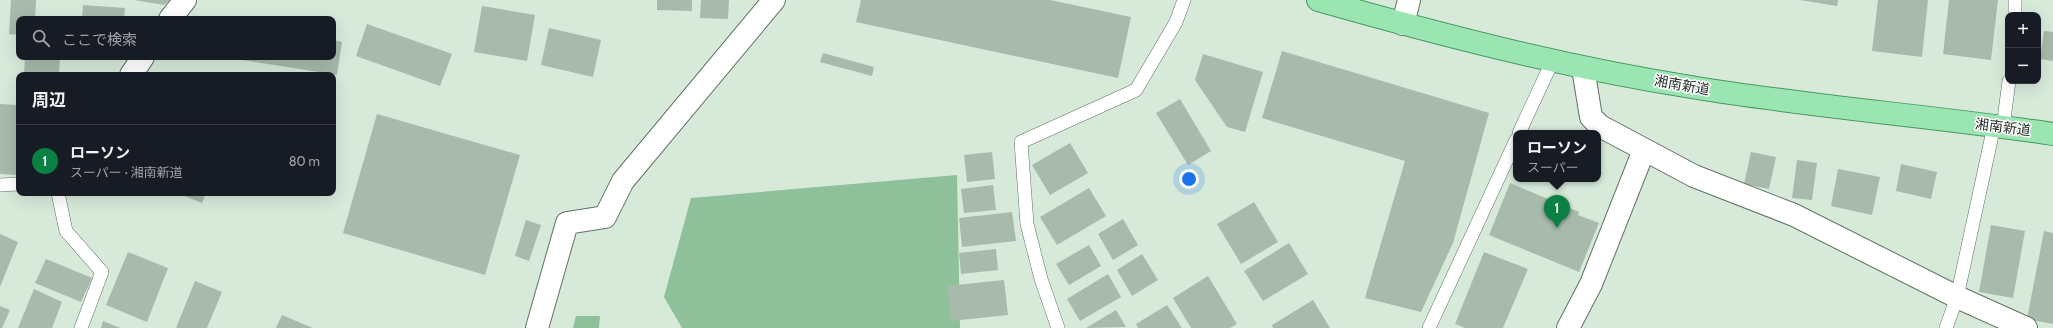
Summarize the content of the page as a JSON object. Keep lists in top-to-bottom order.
{
  "streets": {
    "main road": ["湘南新道"]
  },
  "page": {
    "map_buttons": ["+", "−"],
    "search": "ここで検索",
    "heading": "周辺",
    "list": [
      {
        "mark": "1",
        "name": "ローソン",
        "note": "スーパー · 湘南新道",
        "value": "80 m"
      }
    ],
    "popup": ["ローソン", "スーパー"],
    "pins": "1"
  }
}
